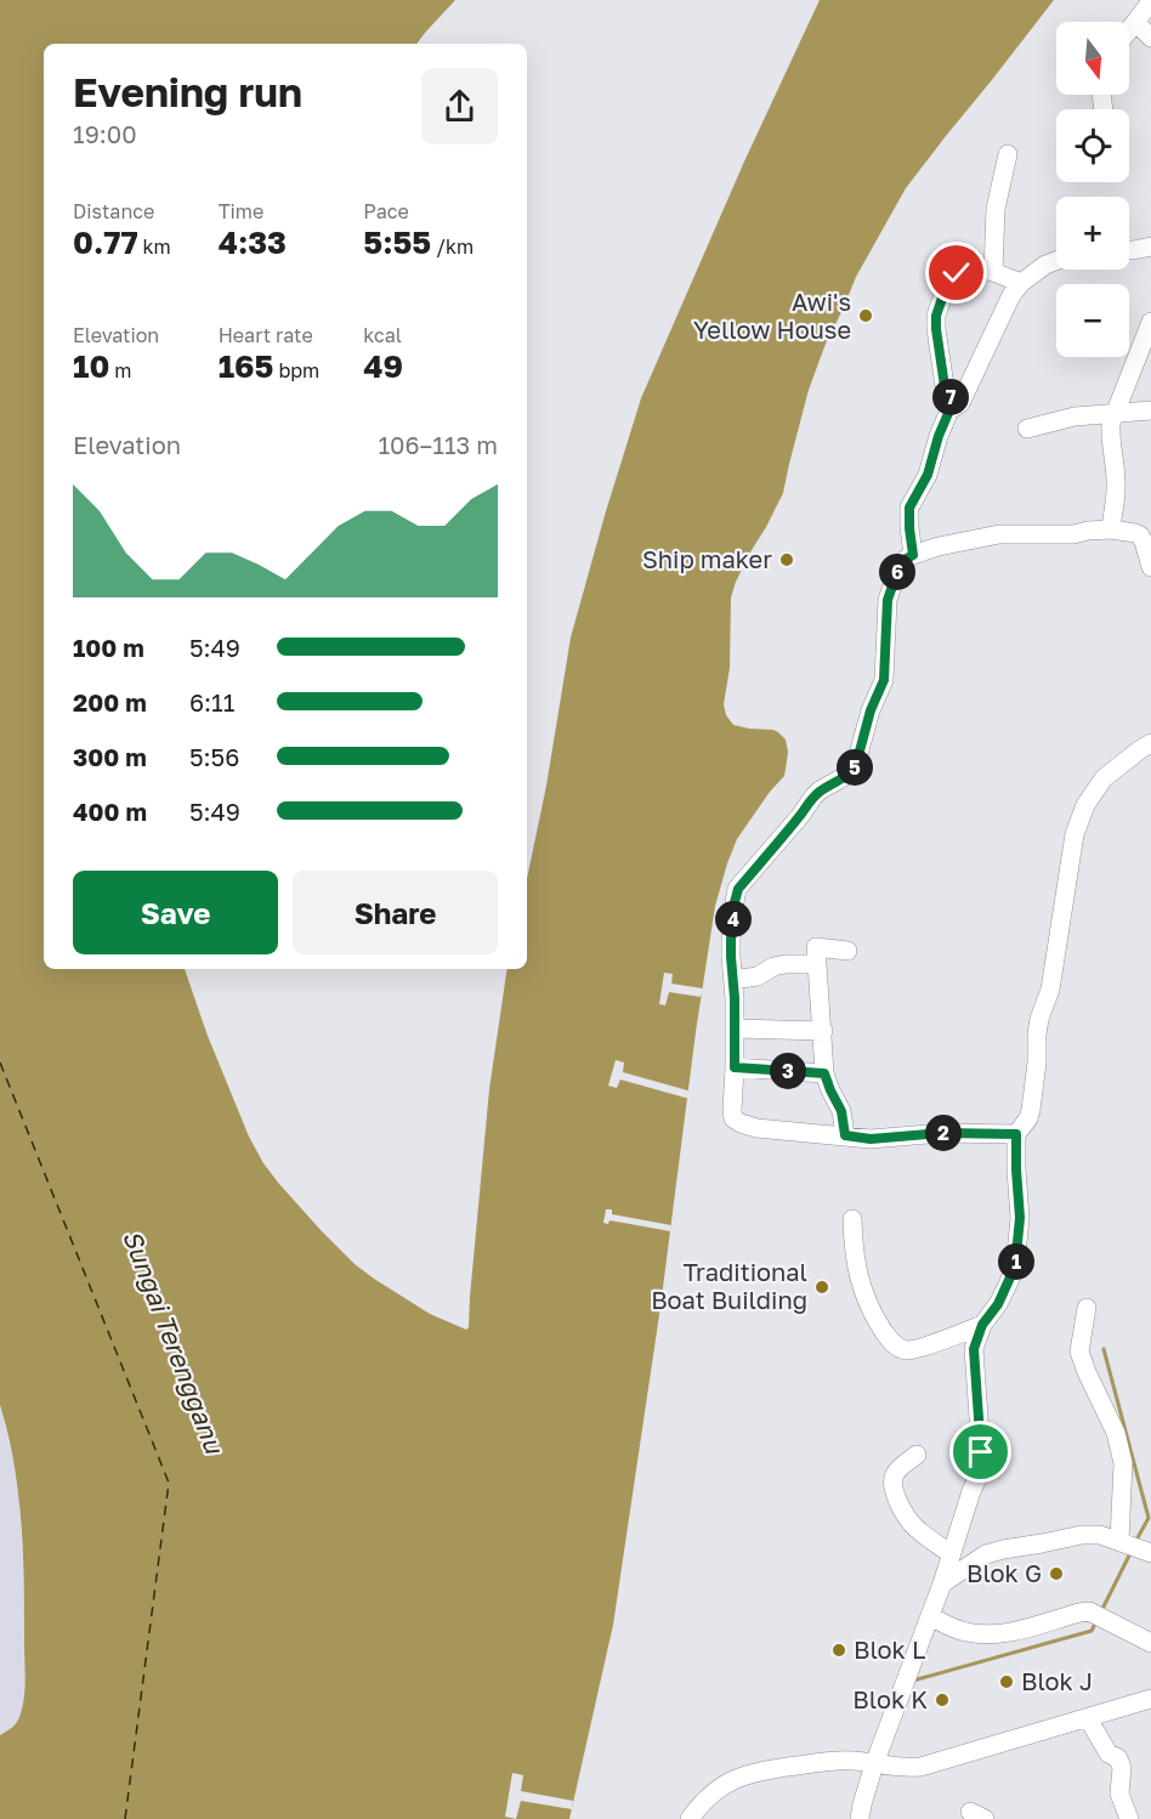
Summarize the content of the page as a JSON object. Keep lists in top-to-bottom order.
{
  "water": ["Sungai Terengganu"],
  "places": [
    "Awi's Yellow House",
    "Ship maker",
    "Traditional Boat Building",
    "Blok G",
    "Blok L",
    "Blok J",
    "Blok K"
  ],
  "north": "bottom",
  "page": {
    "map_buttons": ["+", "−"],
    "heading": ["Evening run", "19:00"],
    "stats": [
      ["Distance", "0.77 km"],
      ["Time", "4:33"],
      ["Pace", "5:55 /km"],
      ["Elevation", "10 m"],
      ["Heart rate", "165 bpm"],
      ["kcal", "49"]
    ],
    "pins": [
      "7",
      "6",
      "5",
      "4",
      "3",
      "2",
      "1"
    ],
    "chart": ["Elevation", "106–113 m"],
    "list": [
      {
        "name": "100 m",
        "note": "5:49"
      },
      {
        "name": "200 m",
        "note": "6:11"
      },
      {
        "name": "300 m",
        "note": "5:56"
      },
      {
        "name": "400 m",
        "note": "5:49"
      }
    ],
    "buttons": ["Save", "Share"]
  }
}
